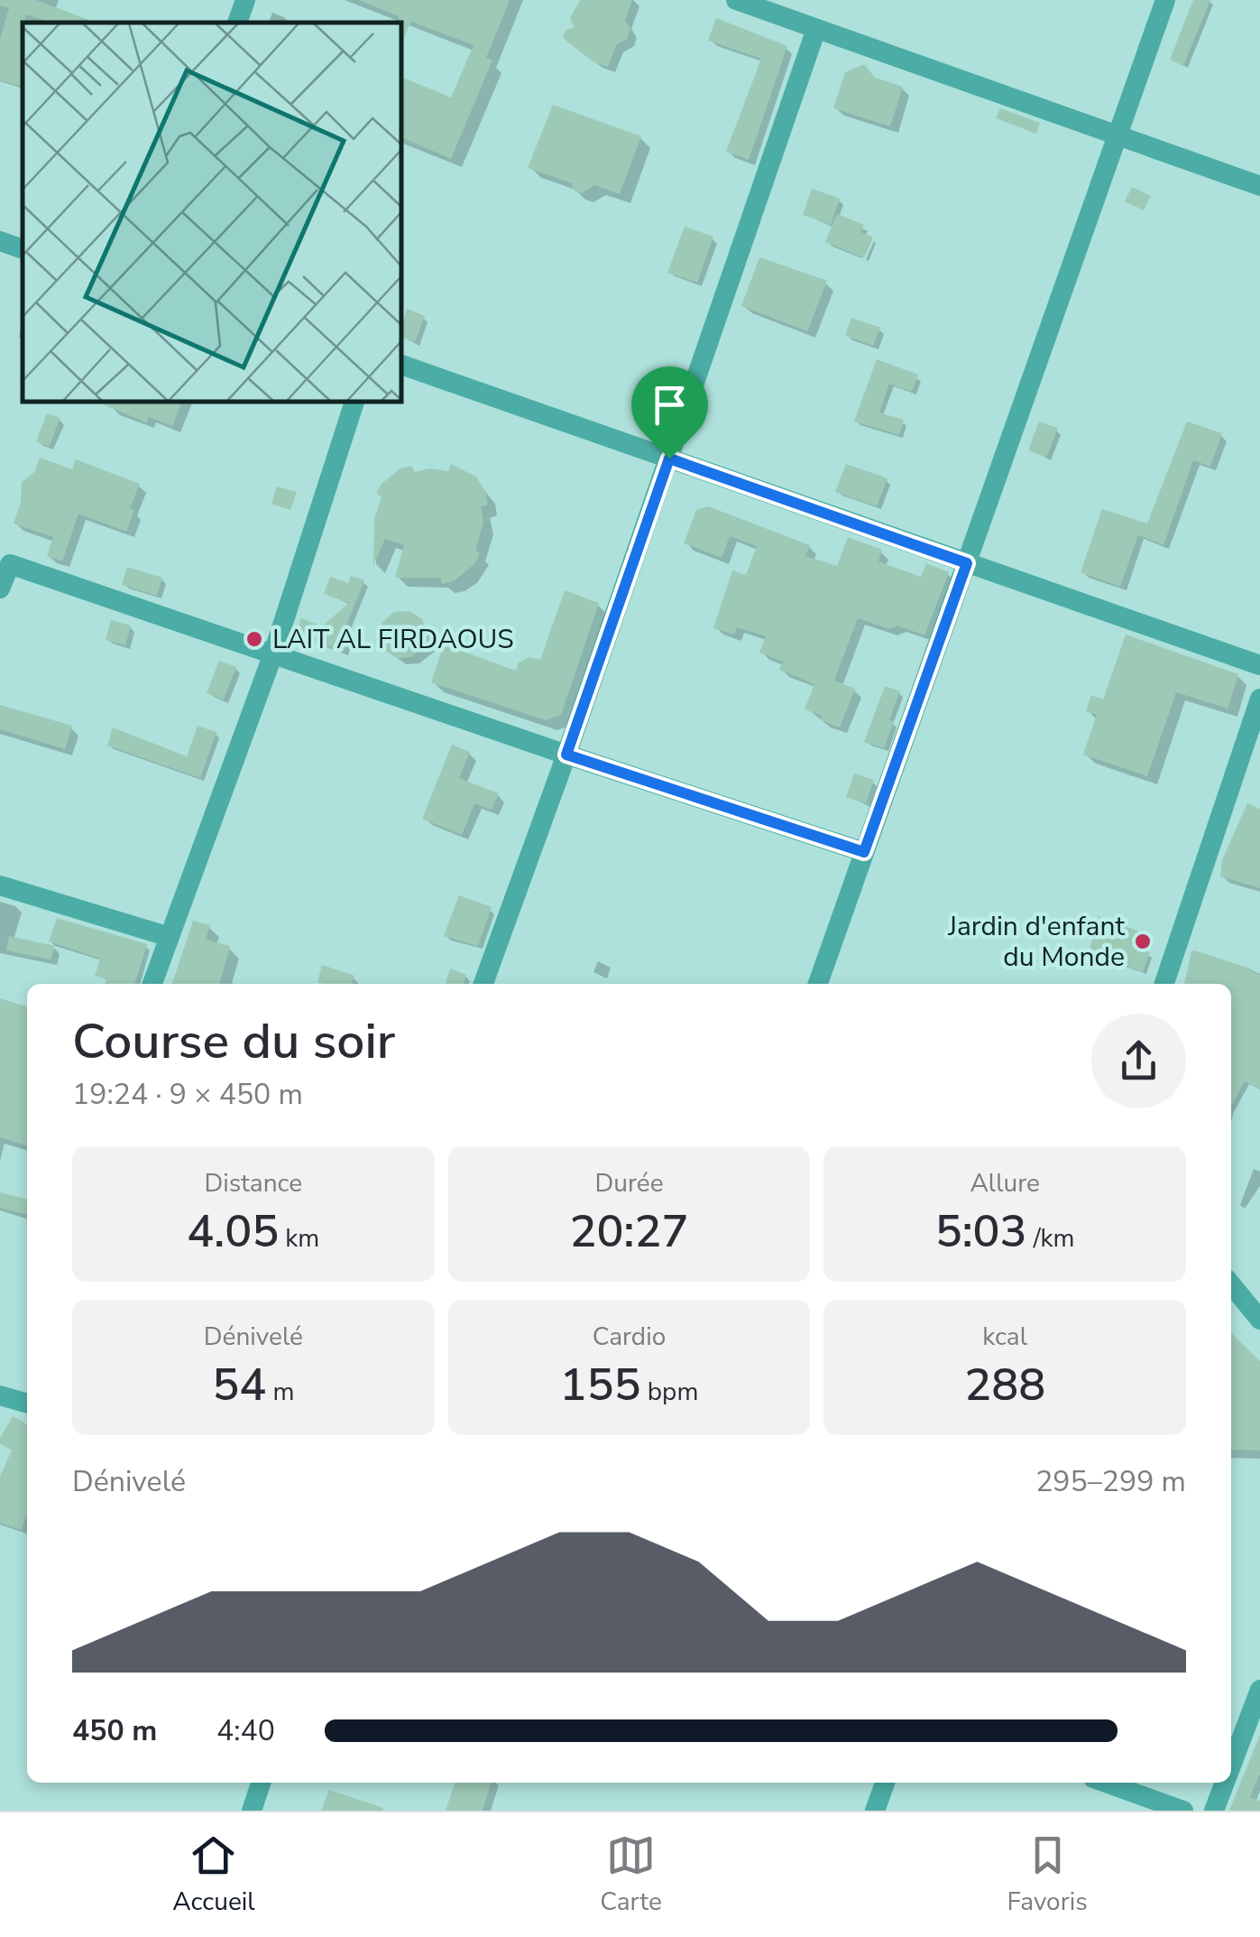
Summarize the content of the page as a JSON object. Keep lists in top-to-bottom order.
{
  "places": ["LAIT AL FIRDAOUS", "Jardin d'enfant du Monde"],
  "page": {
    "heading": ["Course du soir", "19:24 · 9 × 450 m"],
    "stats": [
      ["Distance", "4.05 km"],
      ["Durée", "20:27"],
      ["Allure", "5:03 /km"],
      ["Dénivelé", "54 m"],
      ["Cardio", "155 bpm"],
      ["kcal", "288"]
    ],
    "chart": ["Dénivelé", "295–299 m"],
    "list": [
      {
        "name": "450 m",
        "note": "4:40"
      }
    ],
    "tabs": ["Accueil", "Carte", "Favoris"]
  }
}
